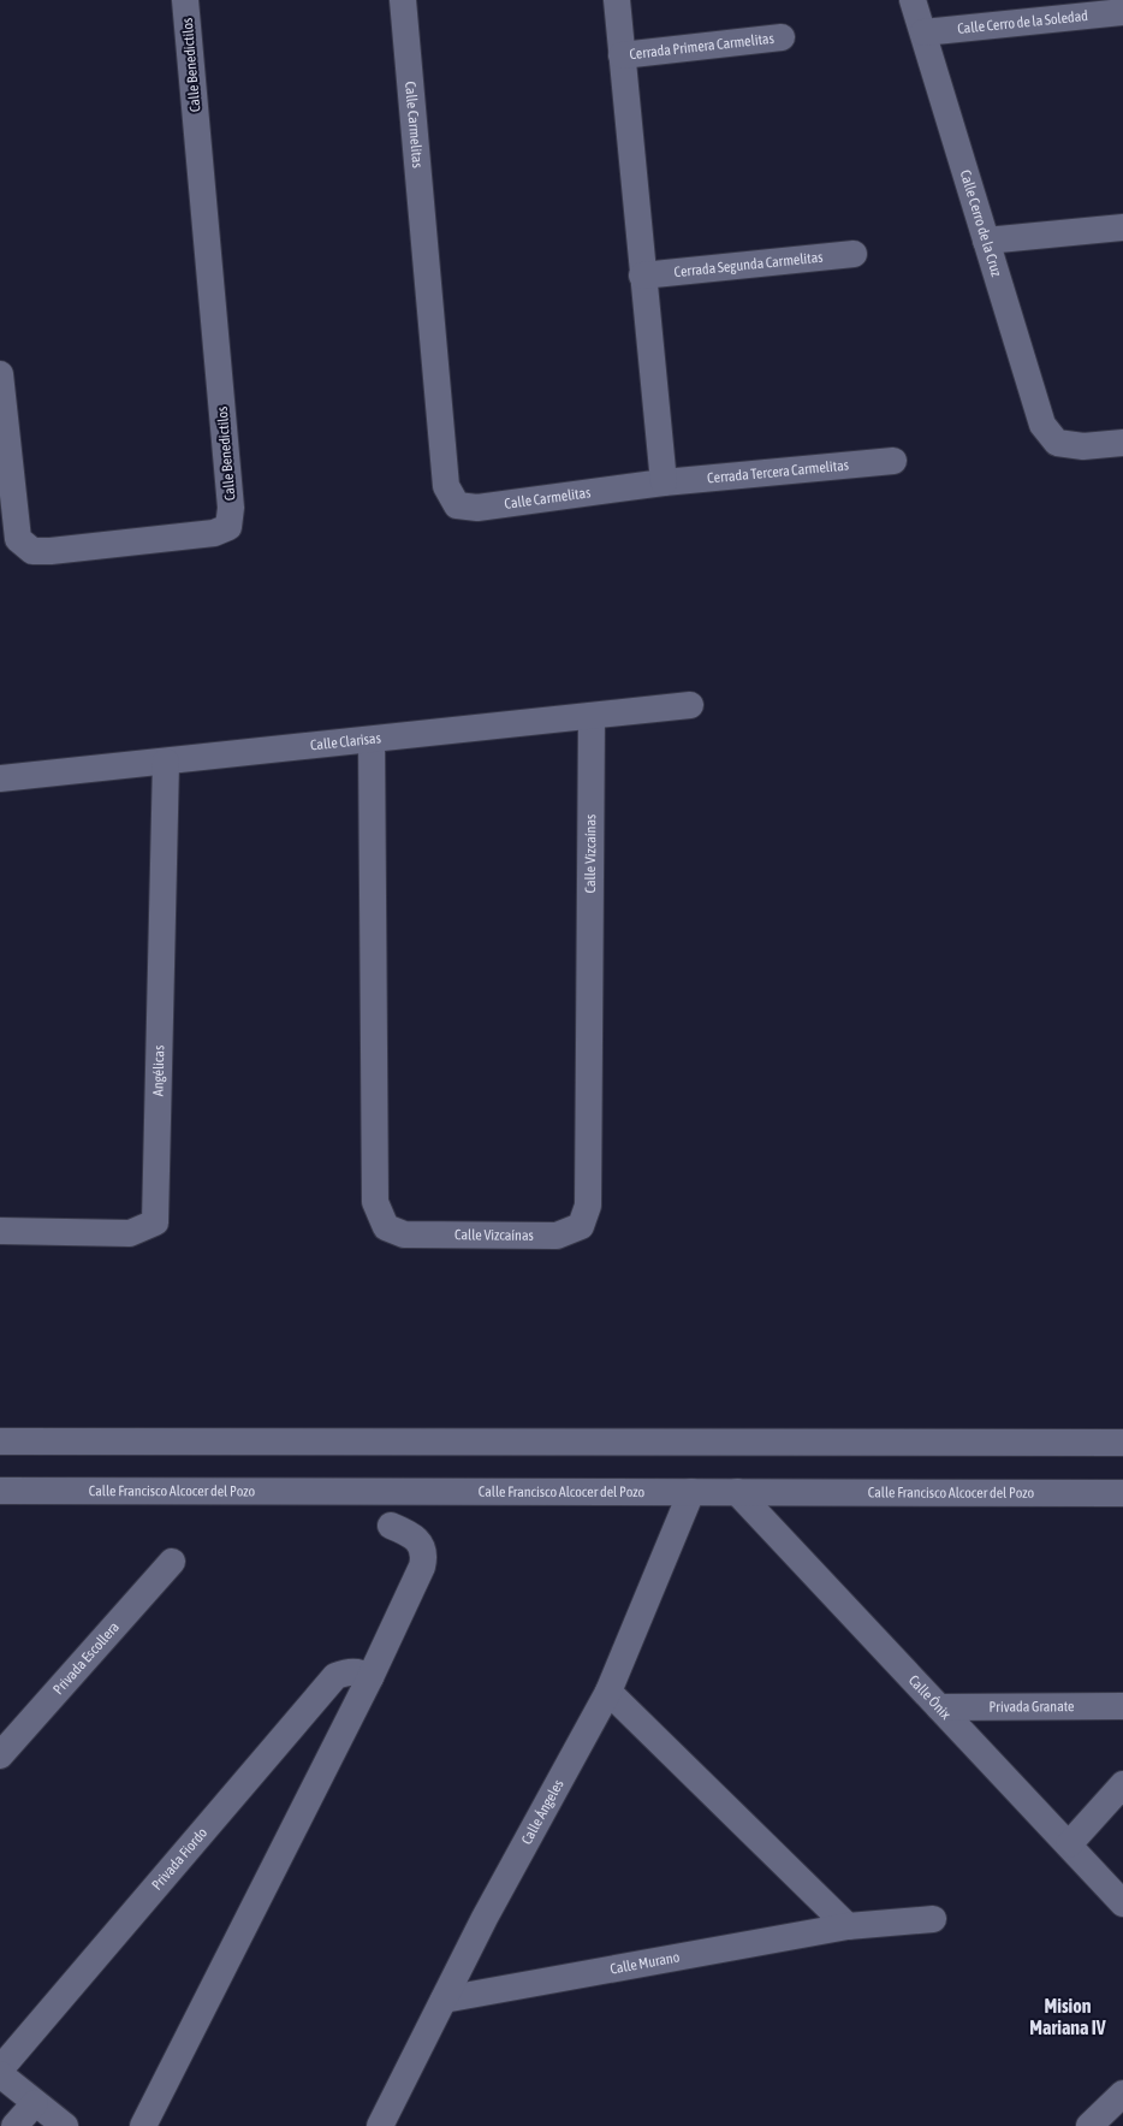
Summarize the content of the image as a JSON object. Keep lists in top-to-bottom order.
{
  "streets": {
    "street": [
      "Calle Cerro de la Soledad",
      "Cerrada Primera Carmelitas",
      "Calle Benedictilos",
      "Calle Carmelitas",
      "Calle Cerro de la Cruz",
      "Cerrada Segunda Carmelitas",
      "Cerrada Tercera Carmelitas",
      "Calle Clarisas",
      "Calle Vizcaínas",
      "Angélicas",
      "Calle Francisco Alcocer del Pozo",
      "Privada Escollera",
      "Calle Ónix",
      "Privada Granate",
      "Calle Ángeles",
      "Privada Fiordo",
      "Calle Murano"
    ]
  },
  "crossings": [
    ["Calle Cerro de la Soledad", "Calle Cerro de la Cruz"],
    ["Calle Carmelitas", "Cerrada Tercera Carmelitas"],
    ["Calle Clarisas", "Calle Vizcaínas"],
    ["Calle Clarisas", "Angélicas"],
    ["Calle Francisco Alcocer del Pozo", "Calle Ónix"],
    ["Calle Francisco Alcocer del Pozo", "Calle Ángeles"],
    ["Calle Ónix", "Privada Granate"],
    ["Calle Ángeles", "Calle Murano"]
  ],
  "districts": ["Mision Mariana IV"]
}
